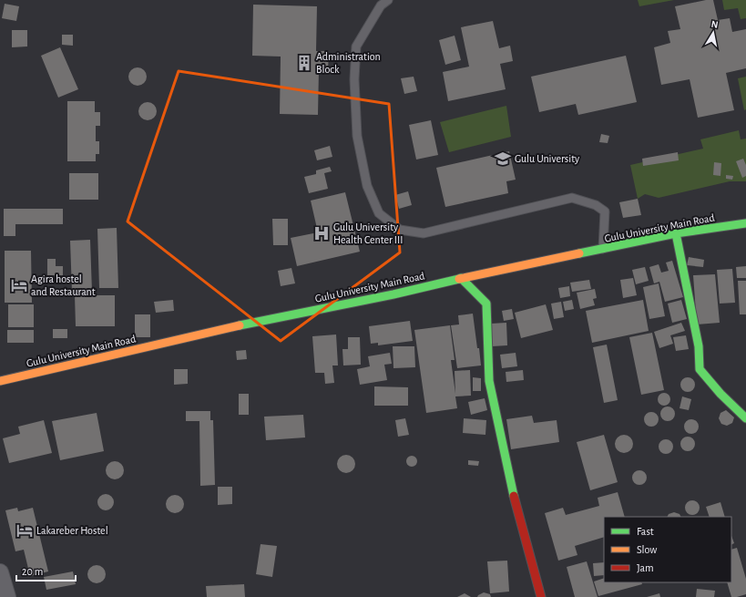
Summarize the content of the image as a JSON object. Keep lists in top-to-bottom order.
{
  "streets": {
    "street": ["Gulu University Main Road"]
  },
  "places": {
    "building": ["Administration Block"],
    "school or university": ["Gulu University"],
    "hospital": ["Gulu University Health Center III"],
    "hotel": ["Agira hostel and Restaurant", "Lakareber Hostel"]
  },
  "legend": ["Fast", "Slow", "Jam"],
  "scale_bar": "20 m",
  "north": "top"
}
